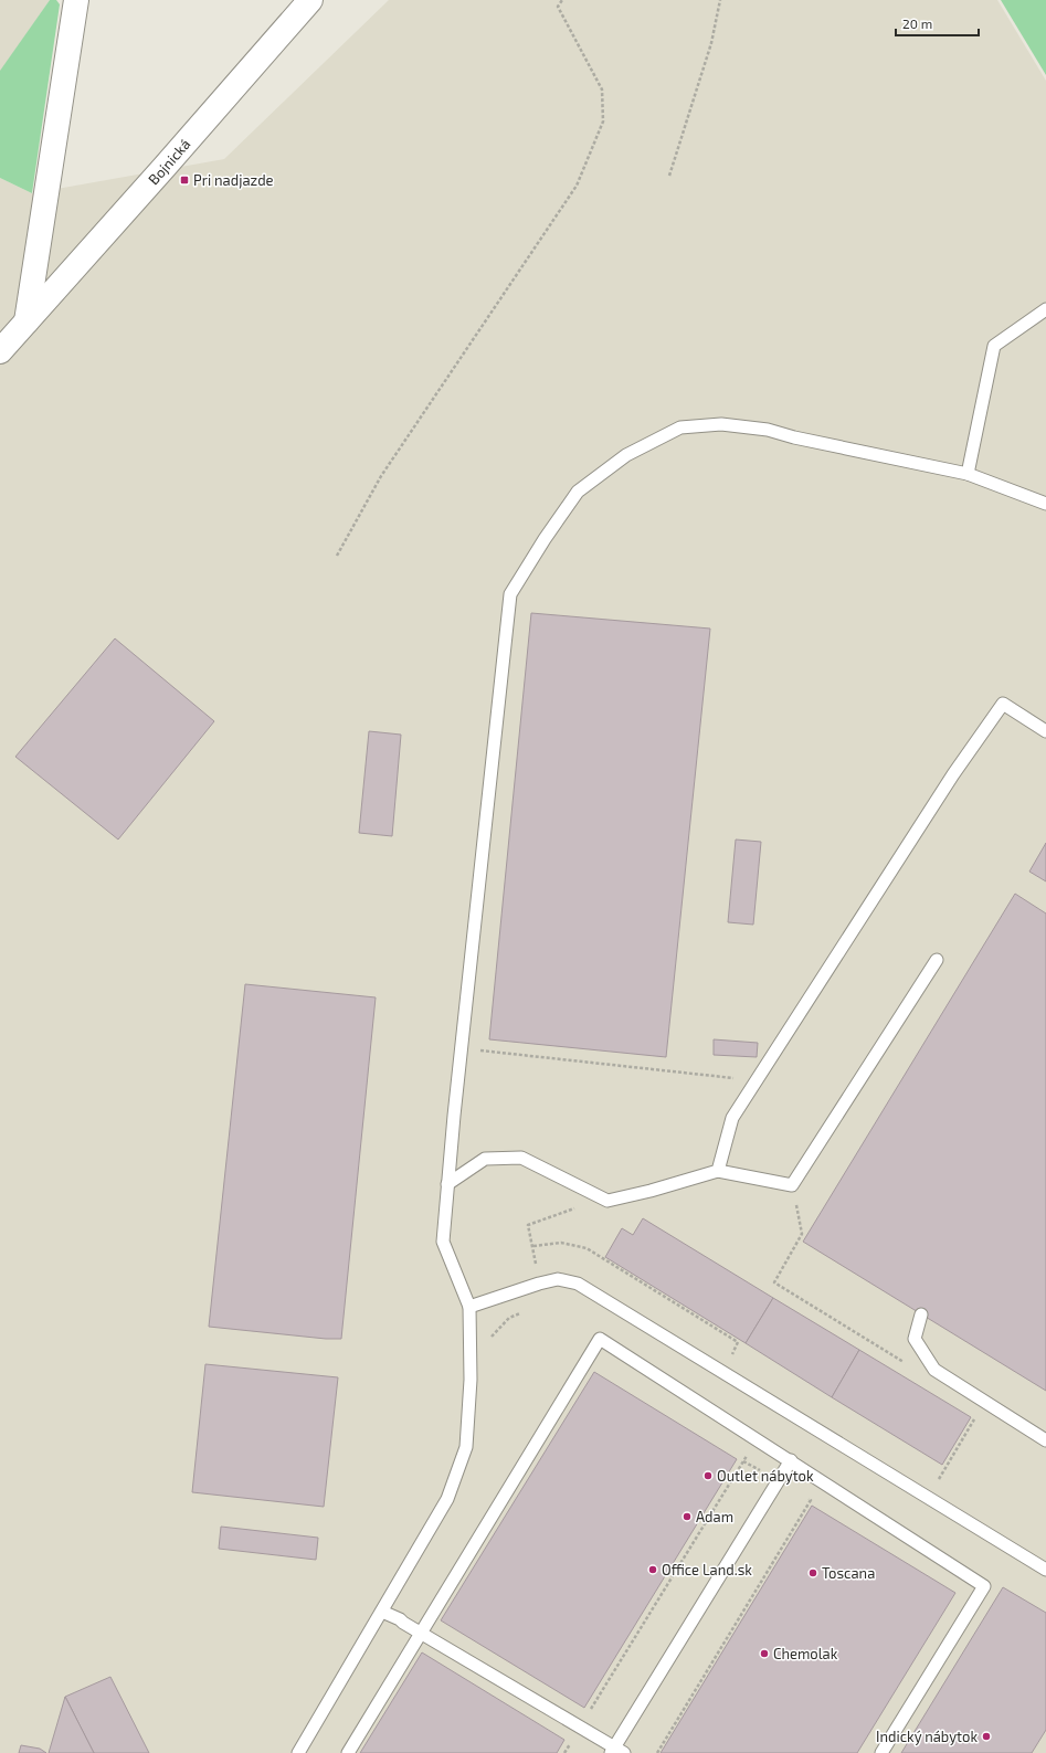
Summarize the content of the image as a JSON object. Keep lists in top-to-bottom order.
{
  "streets": {
    "street": ["Bojnická"]
  },
  "places": {
    "transit": ["Pri nadjazde"],
    "other": [
      "Outlet nábytok",
      "Adam",
      "Office Land.sk",
      "Toscana",
      "Chemolak",
      "Indický nábytok"
    ]
  },
  "scale_bar": "20 m"
}
